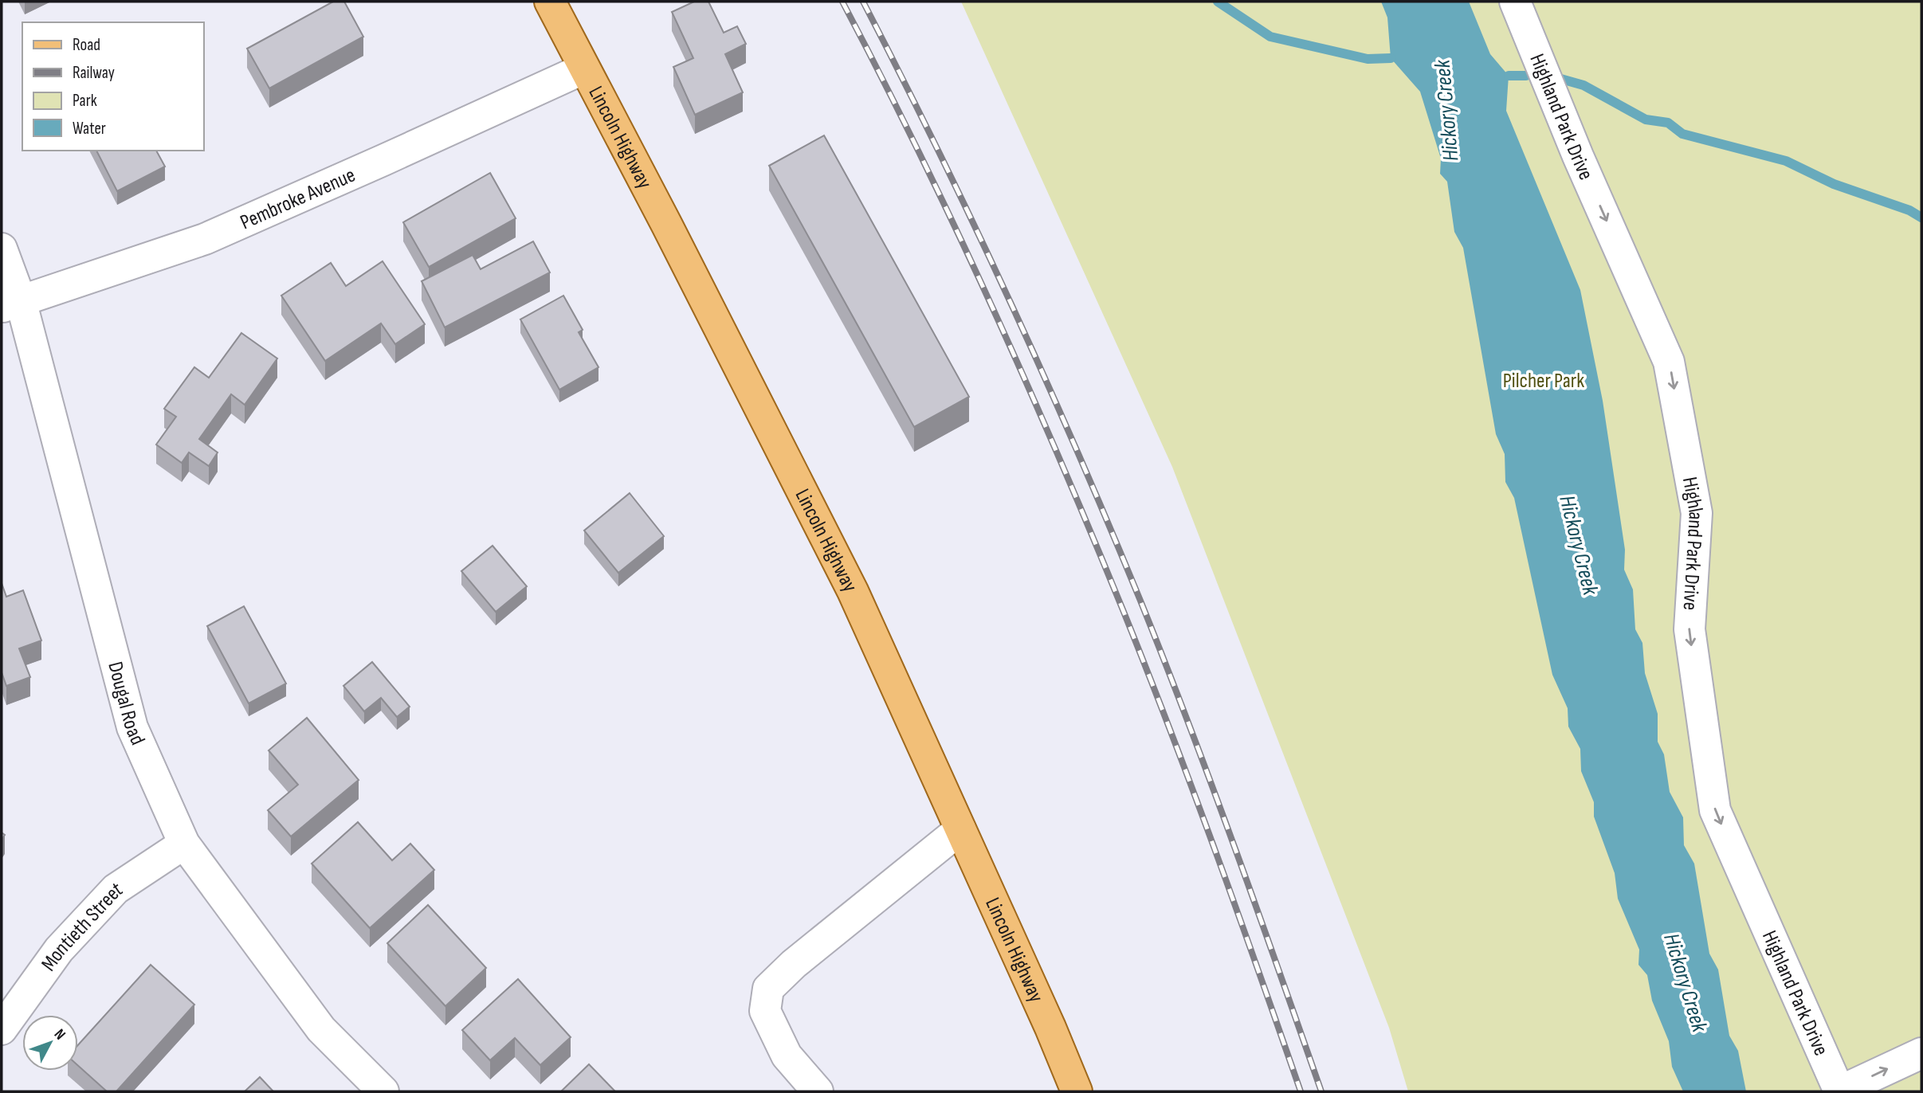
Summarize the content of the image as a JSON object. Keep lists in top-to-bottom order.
{
  "streets": {
    "main road": ["Lincoln Highway"],
    "street": [
      "Highland Park Drive",
      "Pembroke Avenue",
      "Dougal Road",
      "Montieth Street"
    ]
  },
  "crossings": [
    ["Lincoln Highway", "Pembroke Avenue"],
    ["Pembroke Avenue", "Dougal Road"],
    ["Dougal Road", "Montieth Street"]
  ],
  "one_way": ["Highland Park Drive"],
  "water": ["Hickory Creek"],
  "parks": ["Pilcher Park"],
  "legend": [
    "Road",
    "Railway",
    "Park",
    "Water"
  ],
  "north": "top right"
}
